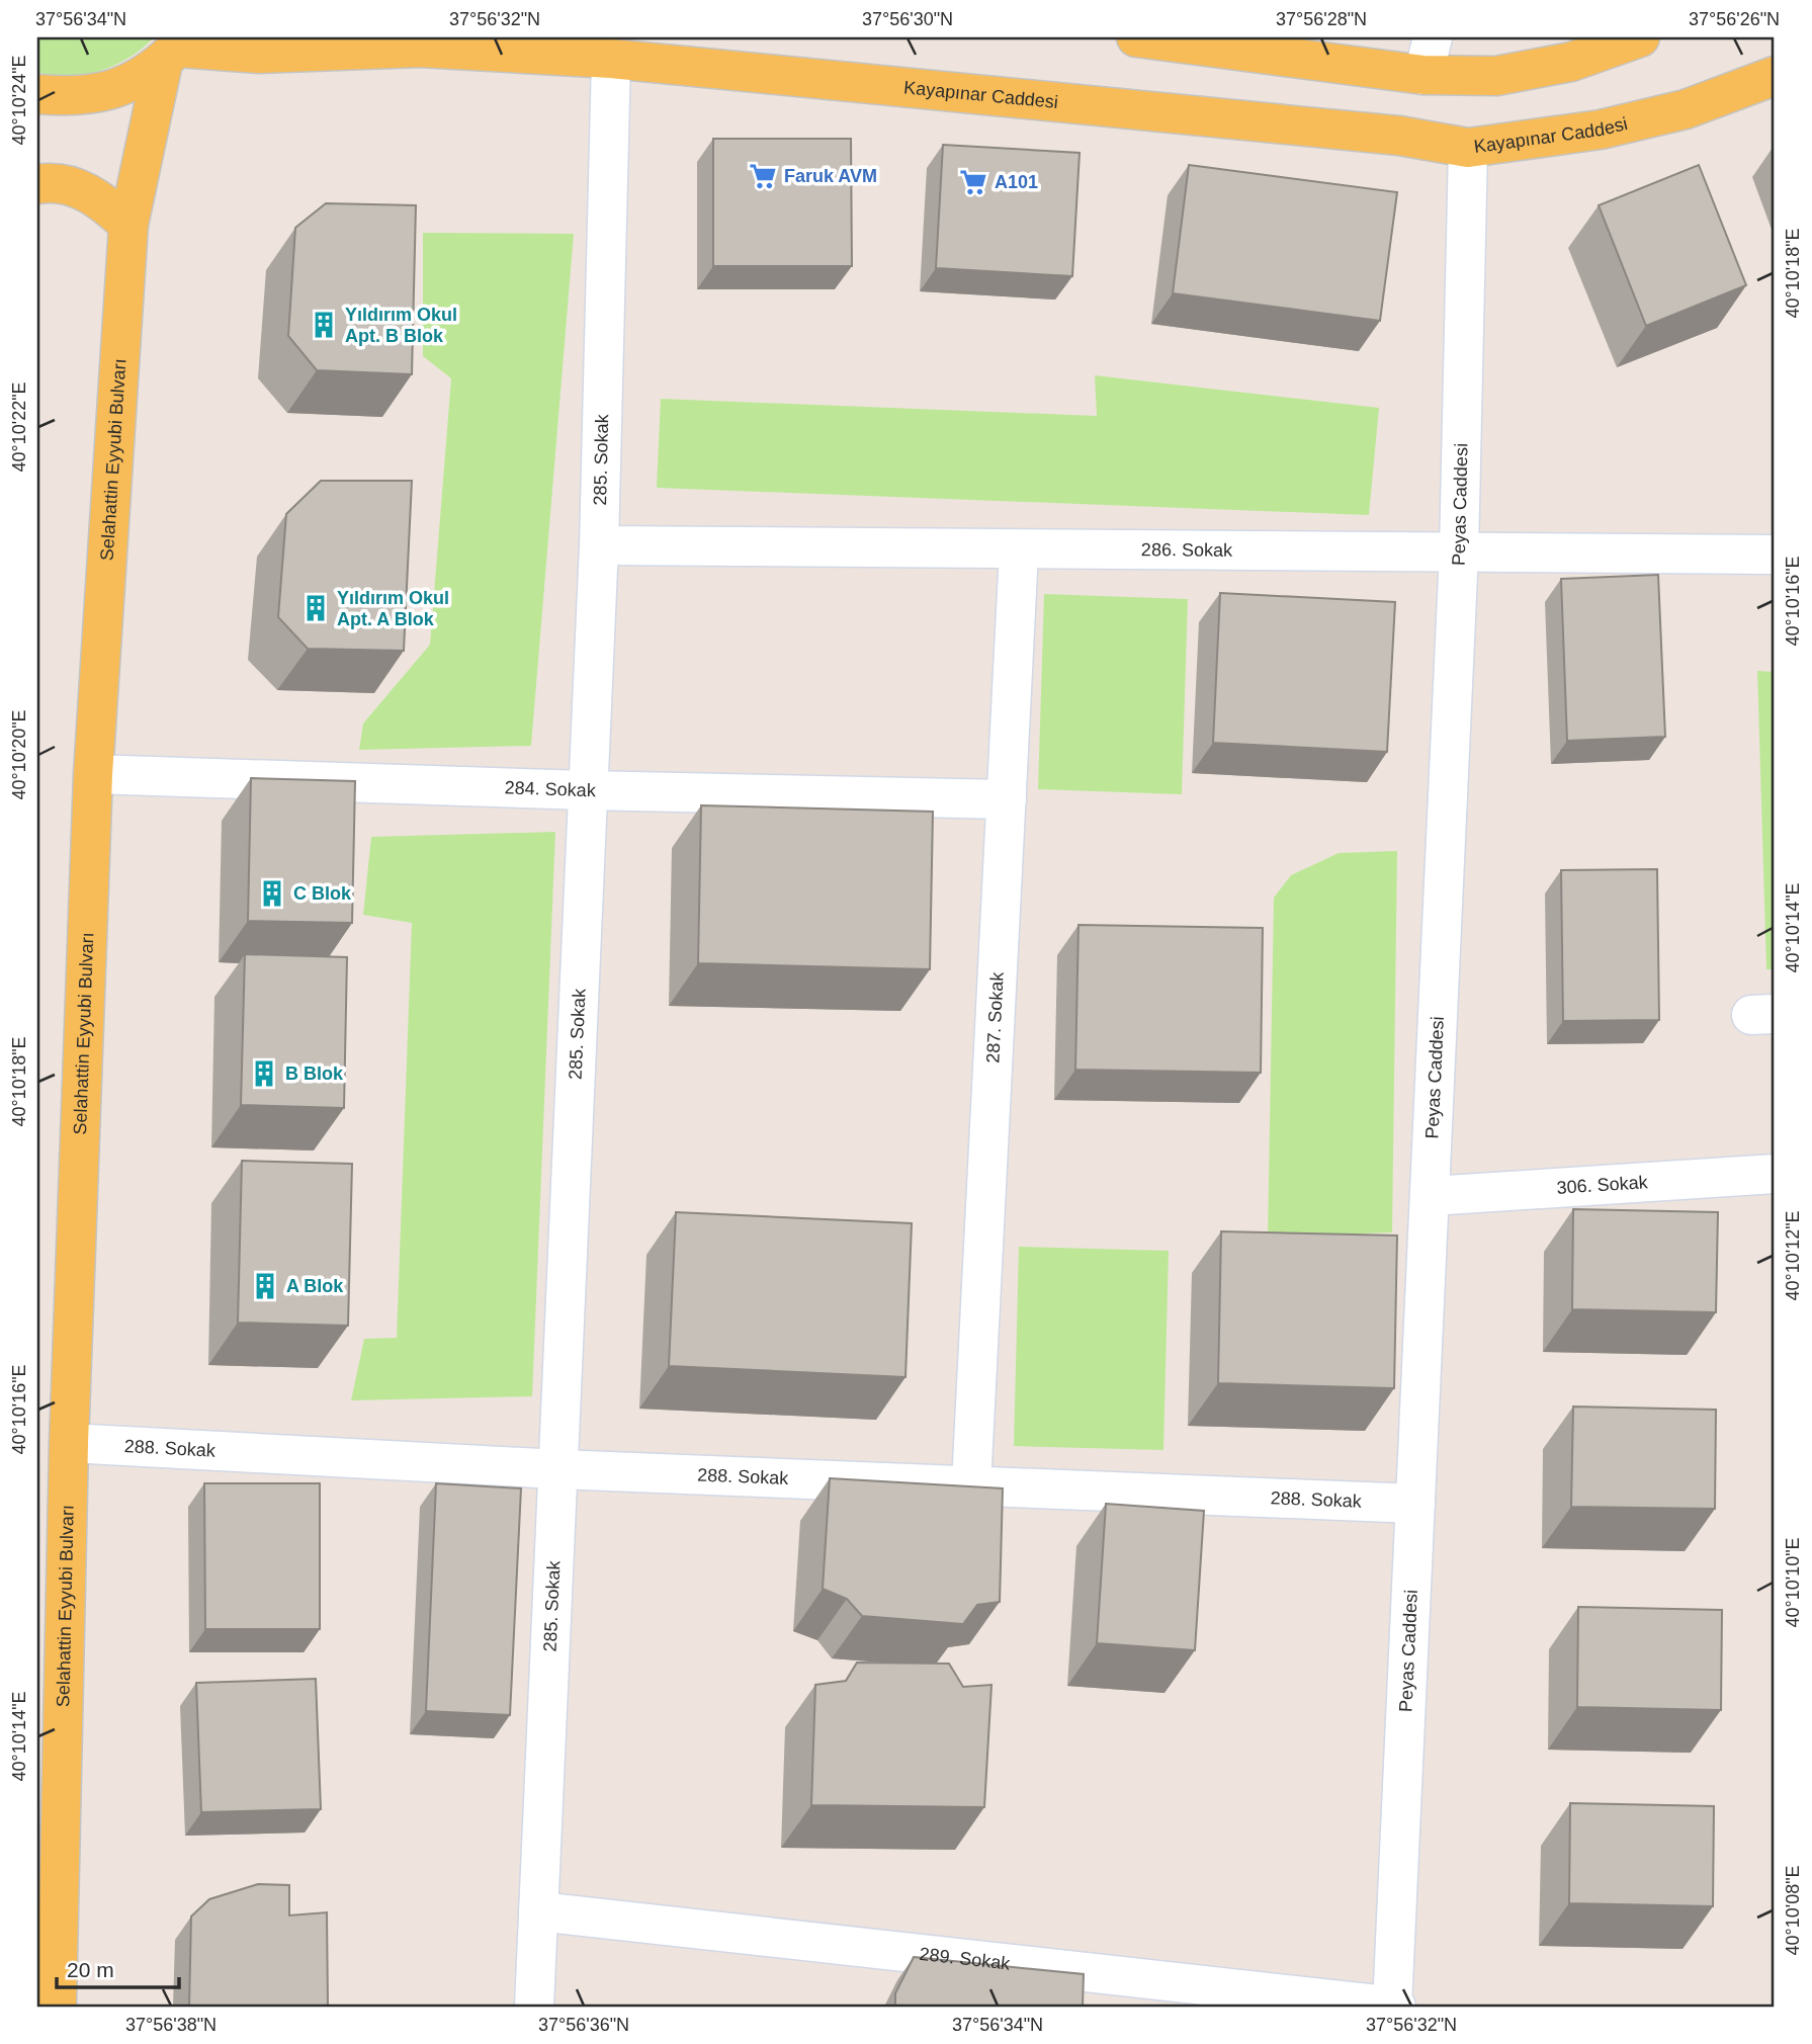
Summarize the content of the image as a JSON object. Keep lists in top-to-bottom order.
{
  "streets": {
    "main road": ["Kayapınar Caddesi", "Selahattin Eyyubi Bulvarı"],
    "street": [
      "285. Sokak",
      "Peyas Caddesi",
      "286. Sokak",
      "284. Sokak",
      "287. Sokak",
      "306. Sokak",
      "288. Sokak",
      "289. Sokak"
    ]
  },
  "crossings": [
    ["Kayapınar Caddesi", "Selahattin Eyyubi Bulvarı"],
    ["Kayapınar Caddesi", "285. Sokak"],
    ["Kayapınar Caddesi", "Peyas Caddesi"],
    ["Selahattin Eyyubi Bulvarı", "284. Sokak"],
    ["Selahattin Eyyubi Bulvarı", "288. Sokak"],
    ["285. Sokak", "286. Sokak"],
    ["285. Sokak", "284. Sokak"],
    ["285. Sokak", "288. Sokak"],
    ["285. Sokak", "289. Sokak"],
    ["Peyas Caddesi", "286. Sokak"],
    ["Peyas Caddesi", "306. Sokak"],
    ["Peyas Caddesi", "288. Sokak"],
    ["Peyas Caddesi", "289. Sokak"],
    ["286. Sokak", "287. Sokak"],
    ["284. Sokak", "287. Sokak"],
    ["287. Sokak", "288. Sokak"]
  ],
  "places": {
    "supermarket": ["Faruk AVM", "A101"],
    "building": [
      "Yıldırım Okul Apt. B Blok",
      "Yıldırım Okul Apt. A Blok",
      "C Blok",
      "B Blok",
      "A Blok"
    ]
  },
  "scale_bar": "20 m",
  "coordinates": [
    "37°56'34\"N",
    "37°56'32\"N",
    "37°56'30\"N",
    "37°56'28\"N",
    "37°56'26\"N",
    "40°10'24\"E",
    "40°10'18\"E",
    "40°10'22\"E",
    "40°10'16\"E",
    "40°10'20\"E",
    "40°10'14\"E",
    "40°10'12\"E",
    "40°10'10\"E",
    "40°10'08\"E",
    "37°56'38\"N",
    "37°56'36\"N"
  ]
}
